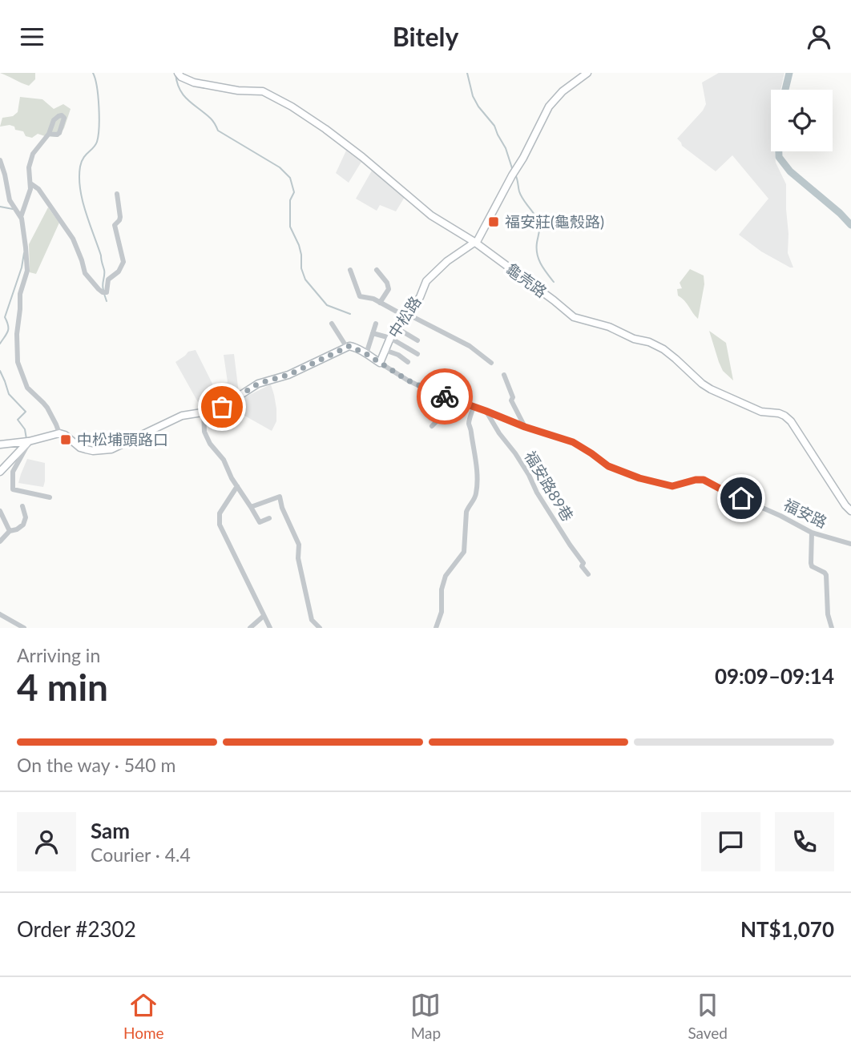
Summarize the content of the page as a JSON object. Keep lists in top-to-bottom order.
{
  "streets": {
    "street": [
      "龜壳路",
      "中松路",
      "福安路89巷",
      "福安路"
    ]
  },
  "crossings": [
    ["龜壳路", "中松路"],
    ["中松路", "福安路"],
    ["福安路89巷", "福安路"]
  ],
  "places": {
    "transit": ["福安莊(龜殼路)", "中松埔頭路口"]
  },
  "page": {
    "header": "Bitely",
    "heading": ["4 min", "Arriving in", "09:09–09:14"],
    "panel": [
      "Sam",
      "Courier · 4.4",
      "Order #2302",
      "NT$1,070"
    ],
    "bar": "On the way · 540 m",
    "tabs": ["Home", "Map", "Saved"]
  }
}
